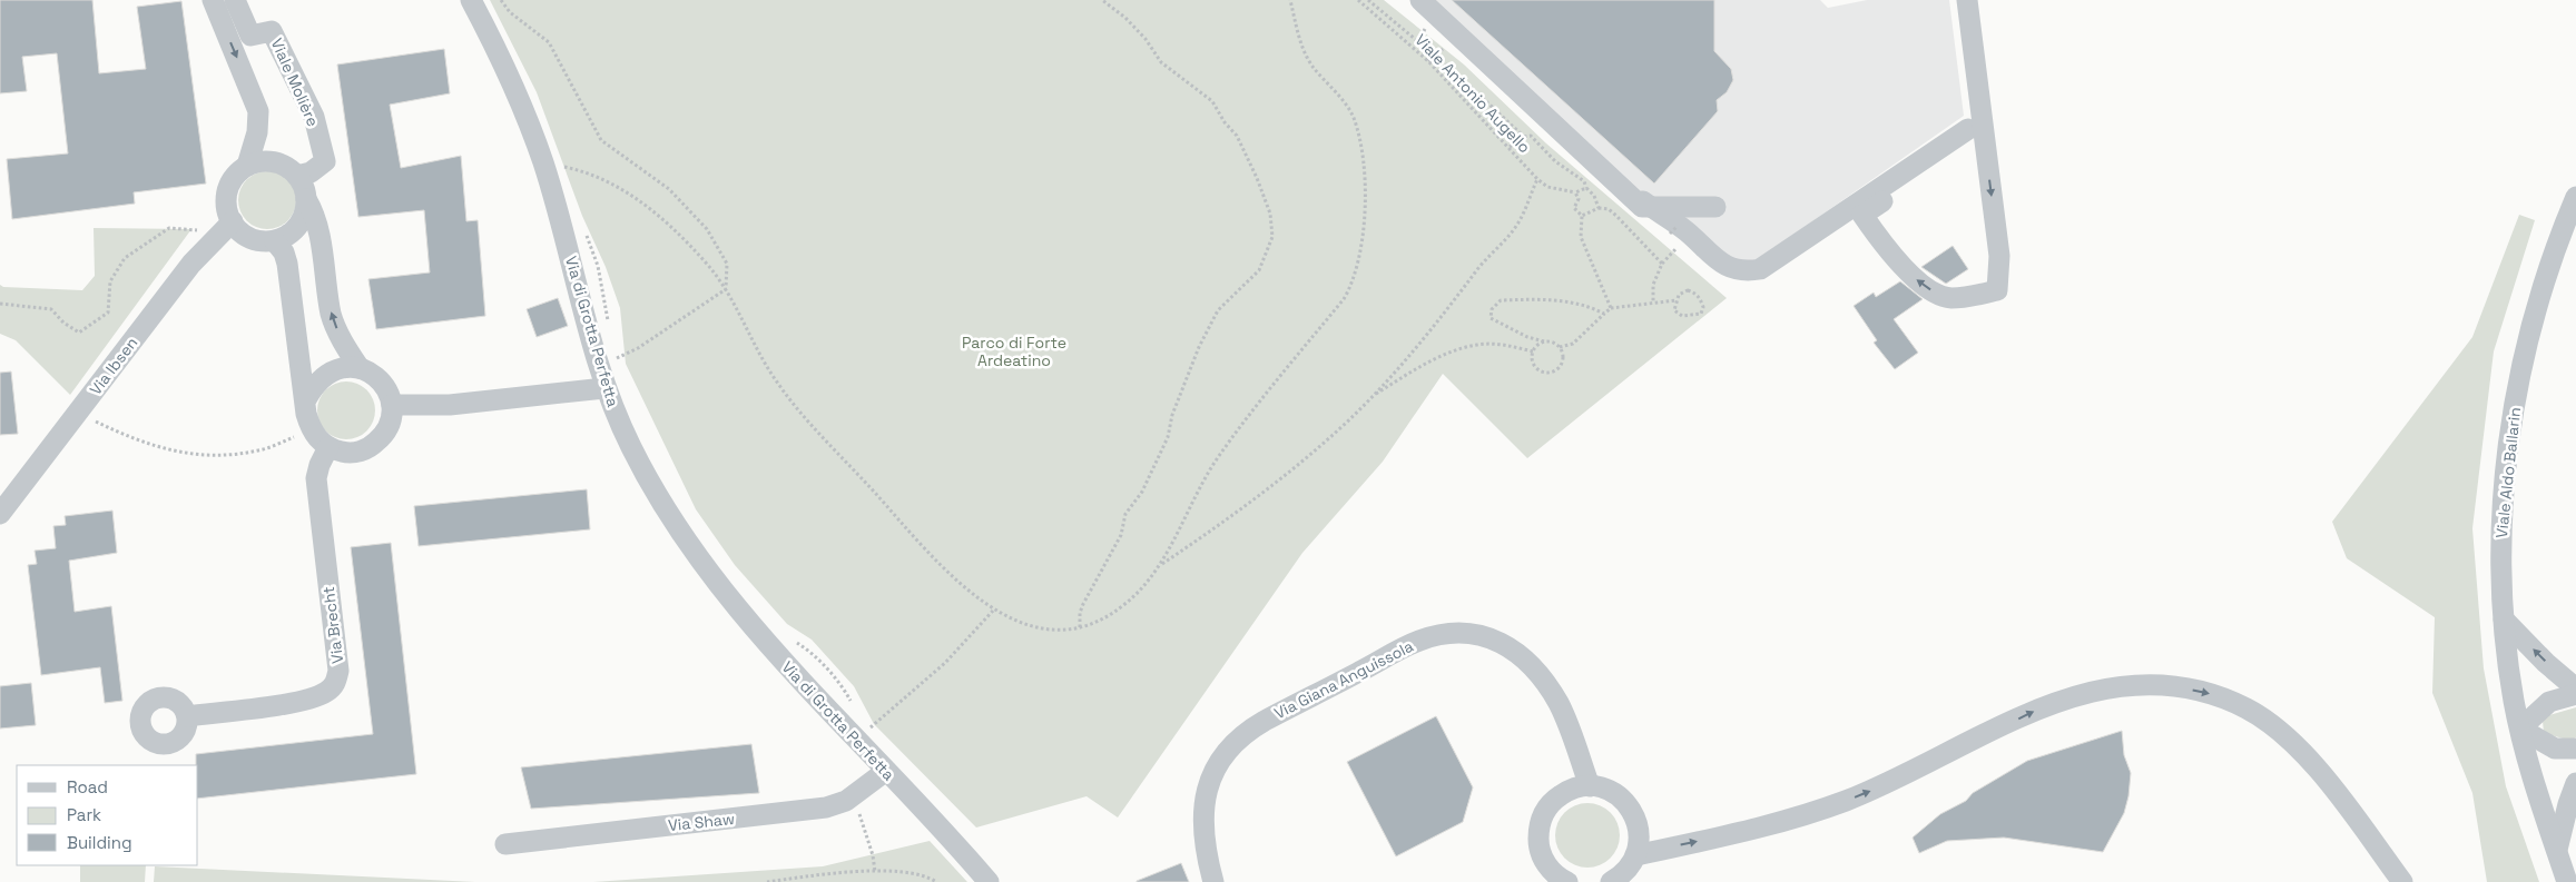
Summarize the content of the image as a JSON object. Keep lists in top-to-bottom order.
{
  "streets": {
    "street": [
      "Viale Molière",
      "Via di Grotta Perfetta",
      "Via Ibsen",
      "Viale Aldo Ballarin",
      "Via Brecht",
      "Via Giana Anguissola",
      "Via Shaw"
    ],
    "path": ["Viale Antonio Augello"]
  },
  "crossings": [
    ["Viale Molière", "Via Ibsen"],
    ["Via di Grotta Perfetta", "Via Shaw"]
  ],
  "one_way": ["Viale Molière"],
  "parks": ["Parco di Forte Ardeatino"],
  "legend": ["Road", "Park", "Building"]
}
